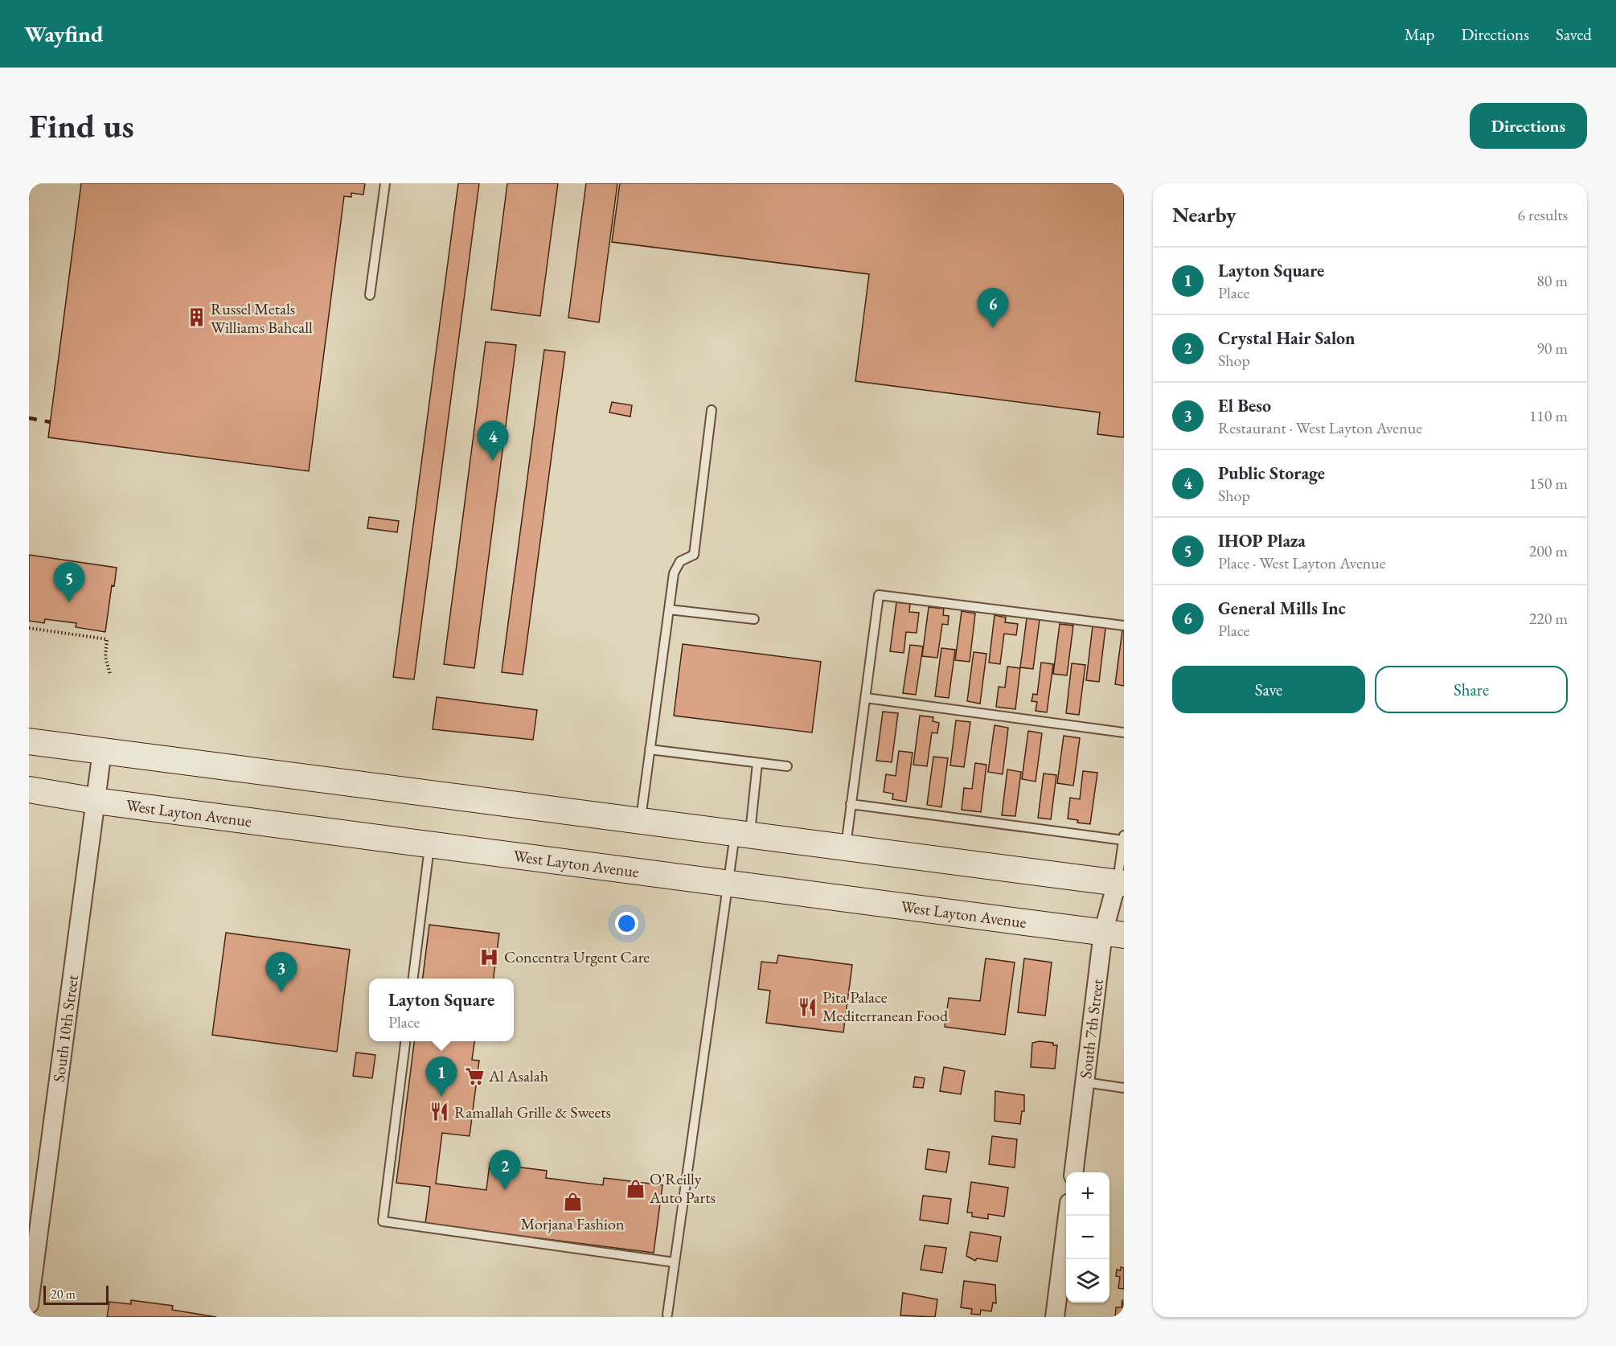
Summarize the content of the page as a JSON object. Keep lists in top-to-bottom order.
{
  "streets": {
    "main road": ["West Layton Avenue"],
    "street": ["South 10th Street", "South 7th Street"]
  },
  "crossings": [
    ["West Layton Avenue", "South 10th Street"],
    ["West Layton Avenue", "South 7th Street"]
  ],
  "places": {
    "building": ["Russel Metals Williams Bahcall"],
    "hospital": ["Concentra Urgent Care"],
    "restaurant": ["Pita Palace Mediterranean Food", "Ramallah Grille & Sweets"],
    "supermarket": ["Al Asalah"],
    "shop": ["O'Reilly Auto Parts", "Morjana Fashion"]
  },
  "scale_bar": "20 m",
  "page": {
    "header": "Wayfind",
    "nav": ["Map", "Directions", "Saved"],
    "buttons": [
      "Directions",
      ["Save", "Share"]
    ],
    "title": "Find us",
    "heading": ["Nearby", "6 results"],
    "list": [
      {
        "mark": "1",
        "name": "Layton Square",
        "note": "Place",
        "value": "80 m"
      },
      {
        "mark": "2",
        "name": "Crystal Hair Salon",
        "note": "Shop",
        "value": "90 m"
      },
      {
        "mark": "3",
        "name": "El Beso",
        "note": "Restaurant · West Layton Avenue",
        "value": "110 m"
      },
      {
        "mark": "4",
        "name": "Public Storage",
        "note": "Shop",
        "value": "150 m"
      },
      {
        "mark": "5",
        "name": "IHOP Plaza",
        "note": "Place · West Layton Avenue",
        "value": "200 m"
      },
      {
        "mark": "6",
        "name": "General Mills Inc",
        "note": "Place",
        "value": "220 m"
      }
    ],
    "pins": [
      "6",
      "4",
      "5",
      "3",
      "1",
      "2"
    ],
    "popup": ["Layton Square", "Place"],
    "map_buttons": ["+", "−"],
    "scale": "20 m"
  }
}
